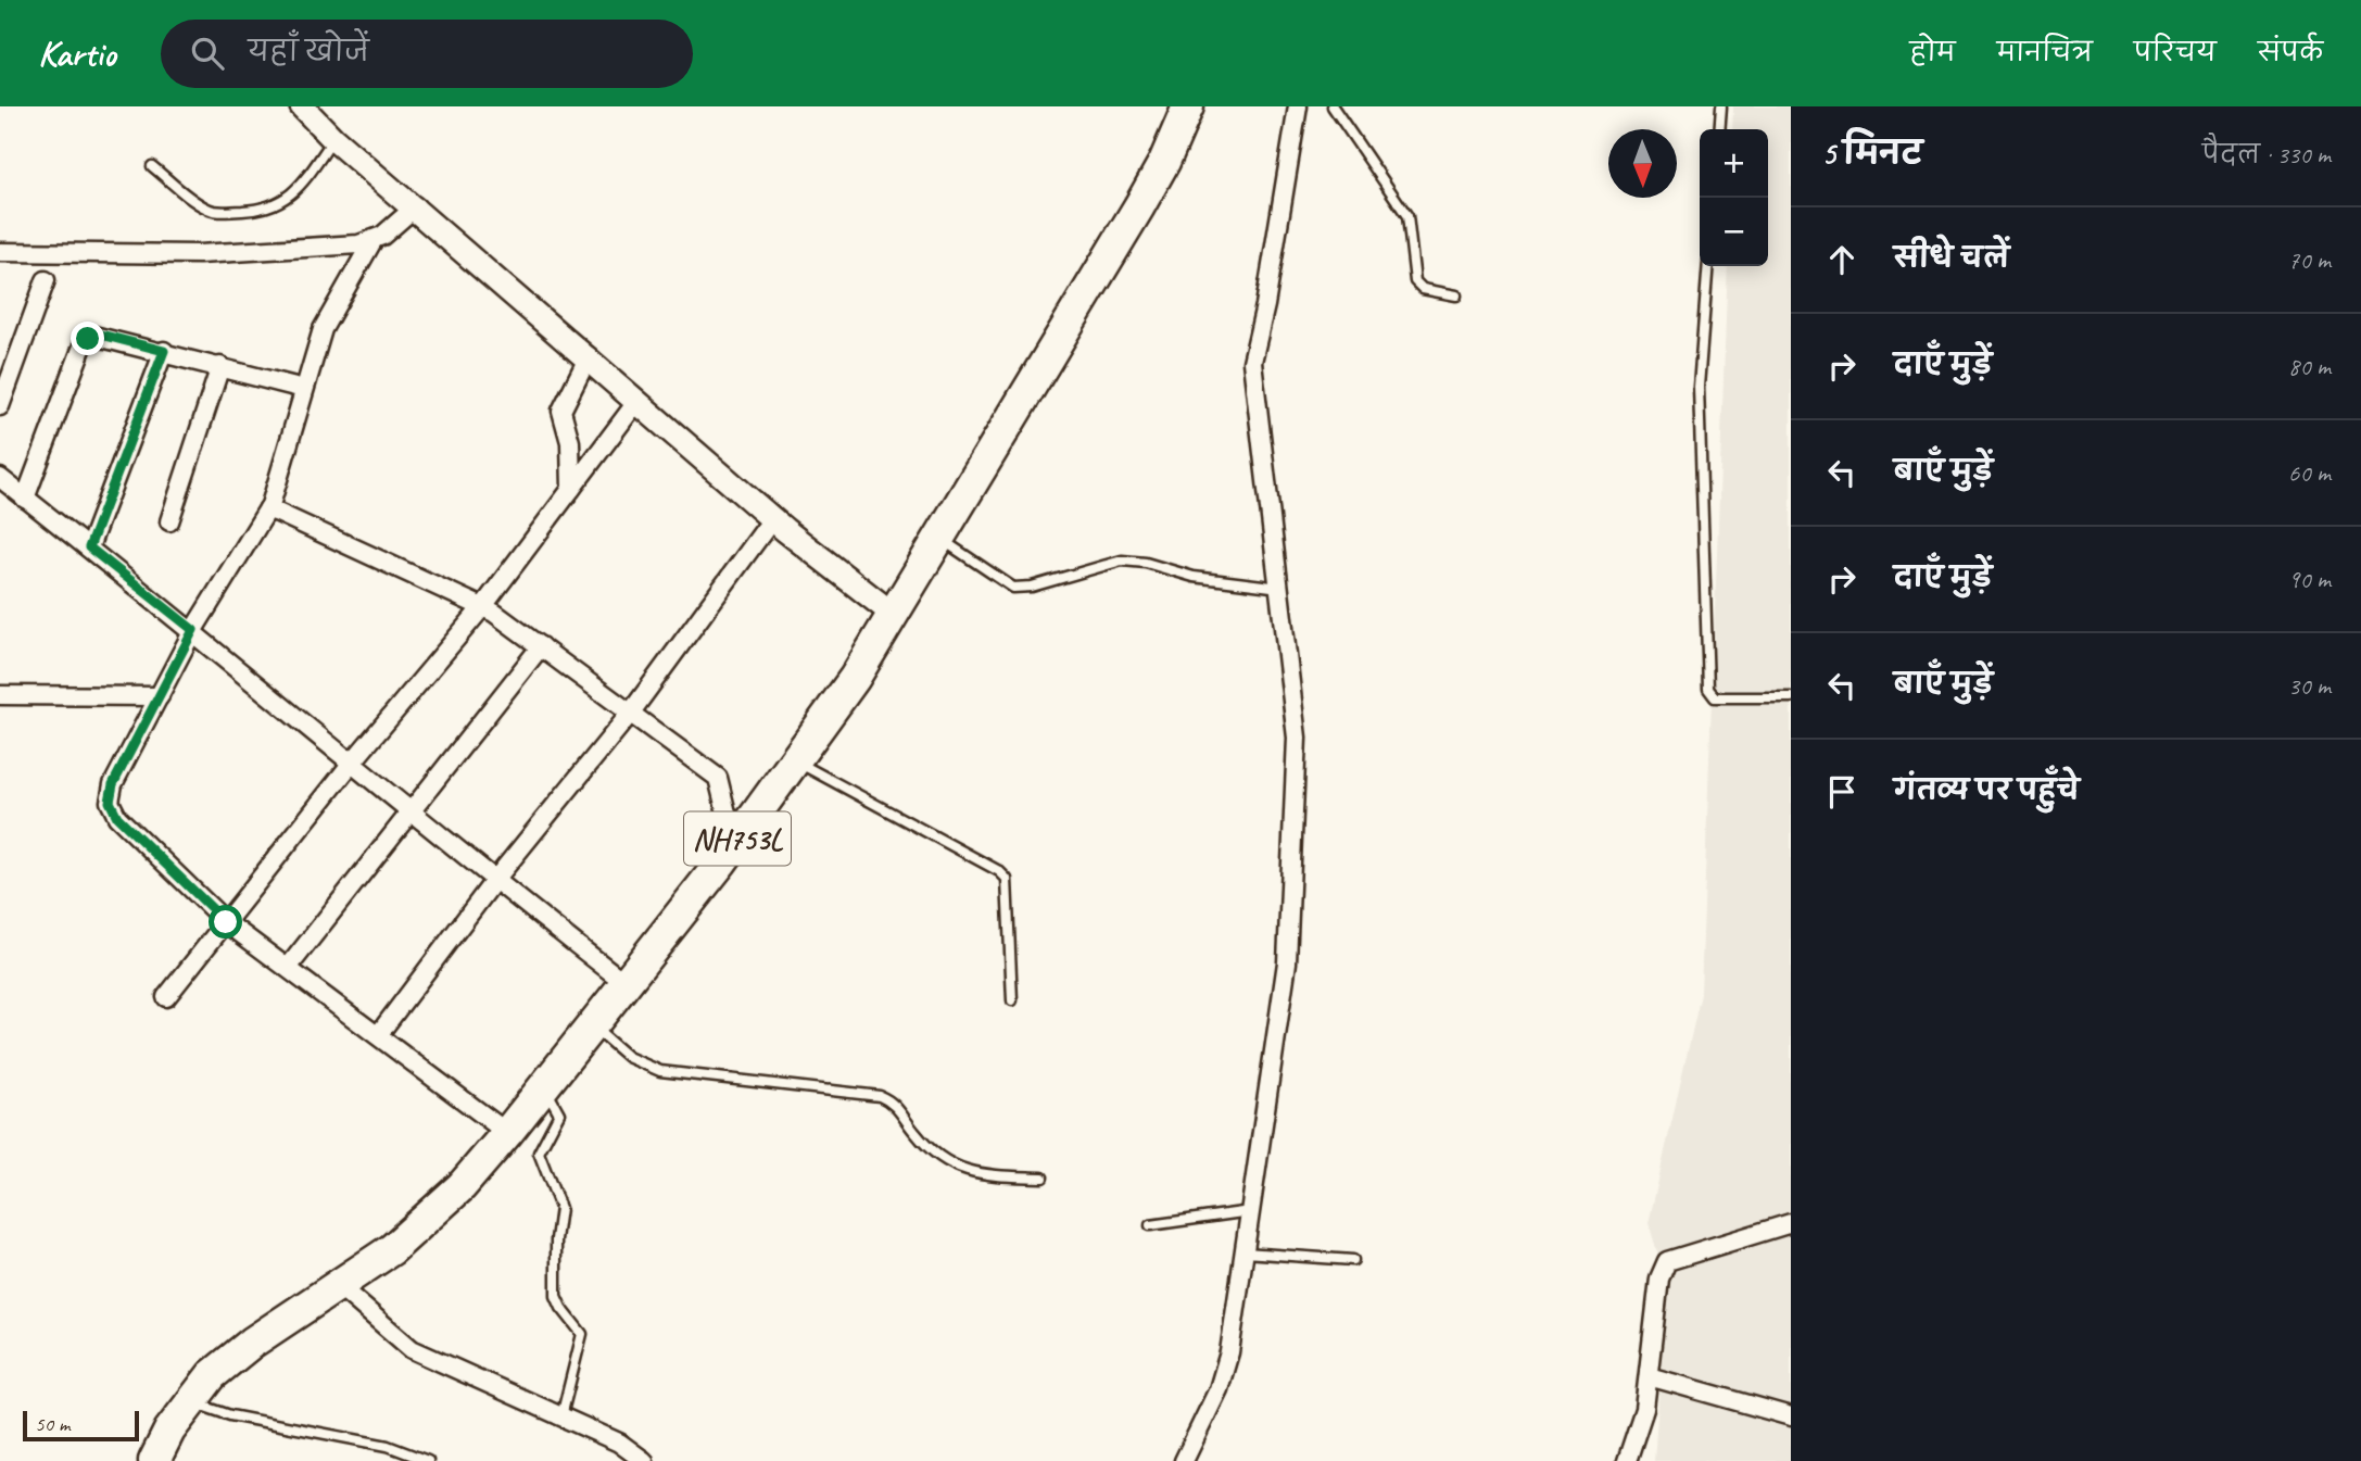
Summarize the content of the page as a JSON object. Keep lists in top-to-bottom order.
{
  "streets": {
    "highway": ["NH753L"]
  },
  "scale_bar": "50 m",
  "north": "bottom",
  "page": {
    "header": "Kartio",
    "search": "यहाँ खोजें",
    "nav": [
      "होम",
      "मानचित्र",
      "परिचय",
      "संपर्क"
    ],
    "heading": ["5 मिनट", "पैदल · 330 m"],
    "map_buttons": ["+", "−"],
    "list": [
      ["सीधे चलें", "70 m"],
      ["दाएँ मुड़ें", "80 m"],
      ["बाएँ मुड़ें", "60 m"],
      ["दाएँ मुड़ें", "90 m"],
      ["बाएँ मुड़ें", "30 m"],
      "गंतव्य पर पहुँचे"
    ],
    "scale": "50 m"
  }
}
